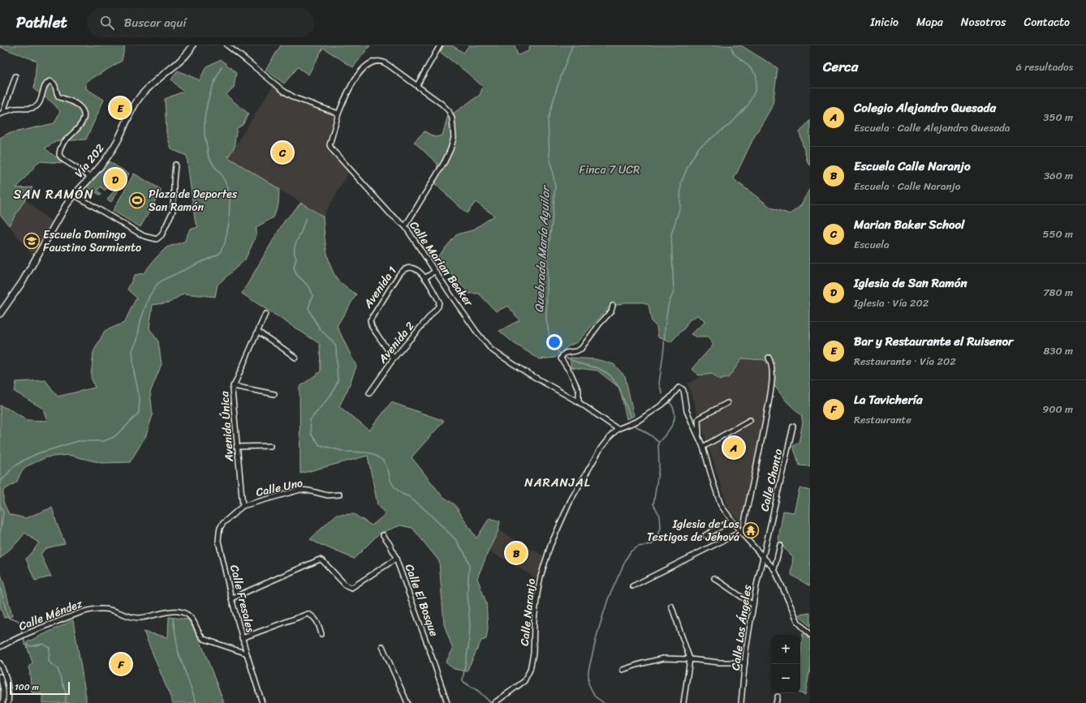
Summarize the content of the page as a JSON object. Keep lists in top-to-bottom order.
{
  "streets": {
    "main road": ["Vía 202"],
    "street": [
      "Calle Marian Beaker",
      "Avenida 1",
      "Avenida 2",
      "Avenida Única",
      "Calle Chanto",
      "Calle Uno",
      "Calle Fresales",
      "Calle El Bosque",
      "Calle Naranjo",
      "Calle Méndez",
      "Calle Los Ángeles"
    ]
  },
  "crossings": [
    ["Calle Marian Beaker", "Calle Naranjo"],
    ["Avenida 1", "Avenida 2"],
    ["Avenida Única", "Calle Uno"],
    ["Avenida Única", "Calle Fresales"],
    ["Calle Chanto", "Calle Los Ángeles"],
    ["Calle Uno", "Calle Fresales"],
    ["Calle Fresales", "Calle El Bosque"],
    ["Calle Fresales", "Calle Méndez"]
  ],
  "districts": ["SAN RAMÓN", "NARANJAL"],
  "water": ["Quebrada María Aguilar"],
  "parks": ["Finca 7 UCR"],
  "places": {
    "sports": ["Plaza de Deportes San Ramón"],
    "school or university": ["Escuela Domingo Faustino Sarmiento"],
    "temple": ["Iglesia de Los Testigos de Jehová"]
  },
  "scale_bar": "100 m",
  "page": {
    "header": "Pathlet",
    "search": "Buscar aquí",
    "nav": [
      "Inicio",
      "Mapa",
      "Nosotros",
      "Contacto"
    ],
    "heading": ["Cerca", "6 resultados"],
    "list": [
      {
        "mark": "A",
        "name": "Colegio Alejandro Quesada",
        "note": "Escuela · Calle Alejandro Quesada",
        "value": "350 m"
      },
      {
        "mark": "B",
        "name": "Escuela Calle Naranjo",
        "note": "Escuela · Calle Naranjo",
        "value": "360 m"
      },
      {
        "mark": "C",
        "name": "Marian Baker School",
        "note": "Escuela",
        "value": "550 m"
      },
      {
        "mark": "D",
        "name": "Iglesia de San Ramón",
        "note": "Iglesia · Vía 202",
        "value": "780 m"
      },
      {
        "mark": "E",
        "name": "Bar y Restaurante el Ruisenor",
        "note": "Restaurante · Vía 202",
        "value": "830 m"
      },
      {
        "mark": "F",
        "name": "La Tavichería",
        "note": "Restaurante",
        "value": "900 m"
      }
    ],
    "pins": [
      "E",
      "C",
      "D",
      "A",
      "B",
      "F"
    ],
    "map_buttons": ["+", "−"],
    "scale": "100 m"
  }
}
